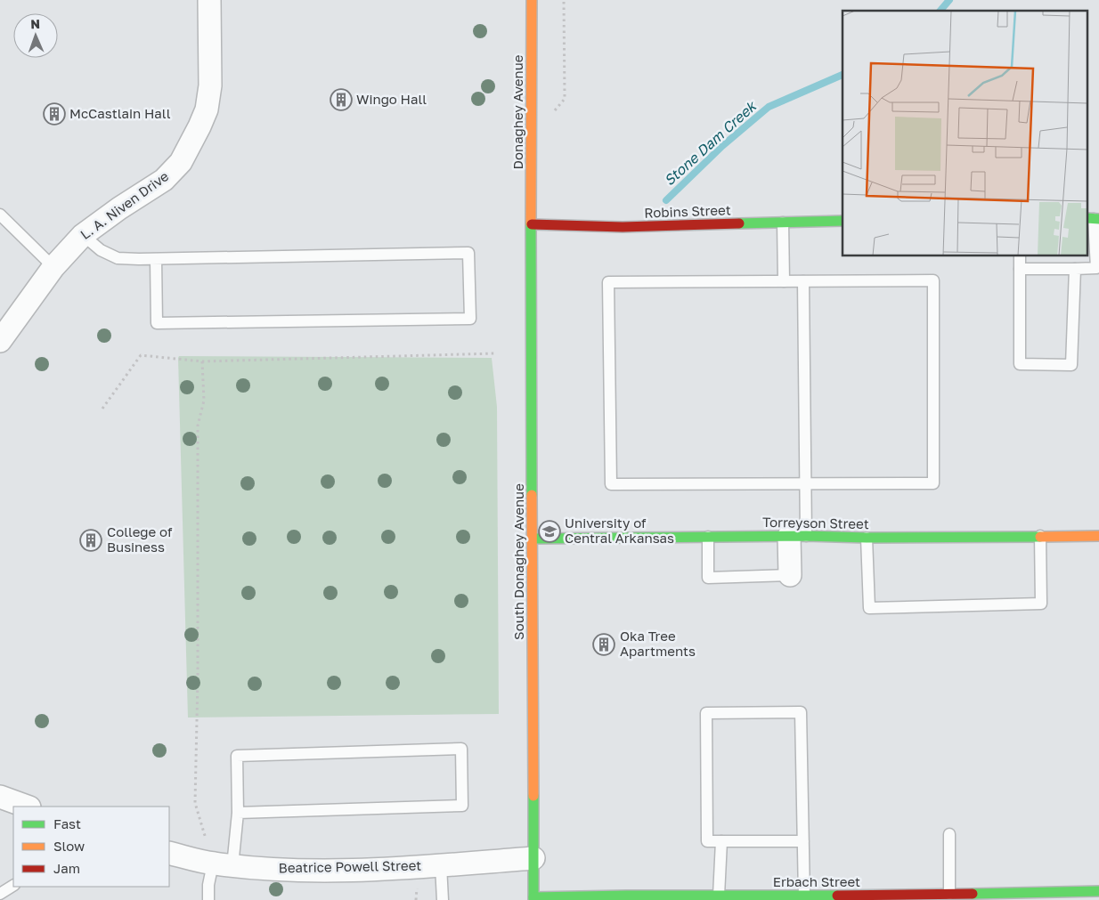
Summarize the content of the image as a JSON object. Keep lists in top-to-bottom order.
{
  "streets": {
    "street": [
      "Donaghey Avenue",
      "L. A. Niven Drive",
      "Robins Street",
      "Torreyson Street",
      "South Donaghey Avenue",
      "Beatrice Powell Street",
      "Erbach Street"
    ]
  },
  "crossings": [
    ["Donaghey Avenue", "Robins Street"],
    ["Donaghey Avenue", "South Donaghey Avenue"],
    ["Robins Street", "South Donaghey Avenue"],
    ["Torreyson Street", "South Donaghey Avenue"],
    ["South Donaghey Avenue", "Beatrice Powell Street"],
    ["South Donaghey Avenue", "Erbach Street"]
  ],
  "water": ["Stone Dam Creek"],
  "places": {
    "building": [
      "Wingo Hall",
      "McCastlain Hall",
      "College of Business",
      "Oka Tree Apartments"
    ],
    "school or university": ["University of Central Arkansas"]
  },
  "legend": ["Fast", "Slow", "Jam"],
  "north": "top"
}
